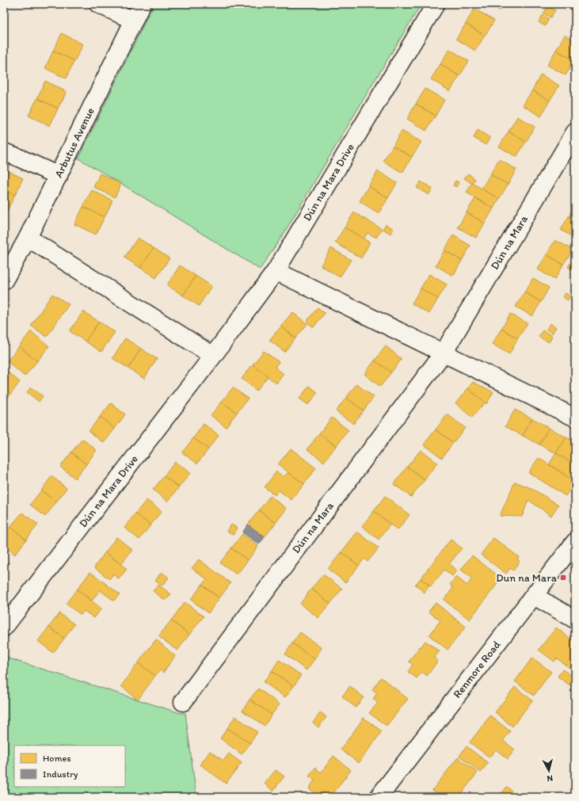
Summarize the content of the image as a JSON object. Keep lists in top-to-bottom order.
{
  "streets": {
    "street": [
      "Arbutus Avenue",
      "Dún na Mara Drive",
      "Dún na Mara",
      "Renmore Road"
    ]
  },
  "places": {
    "transit": ["Dun na Mara"]
  },
  "legend": ["Homes", "Industry"],
  "north": "bottom"
}
